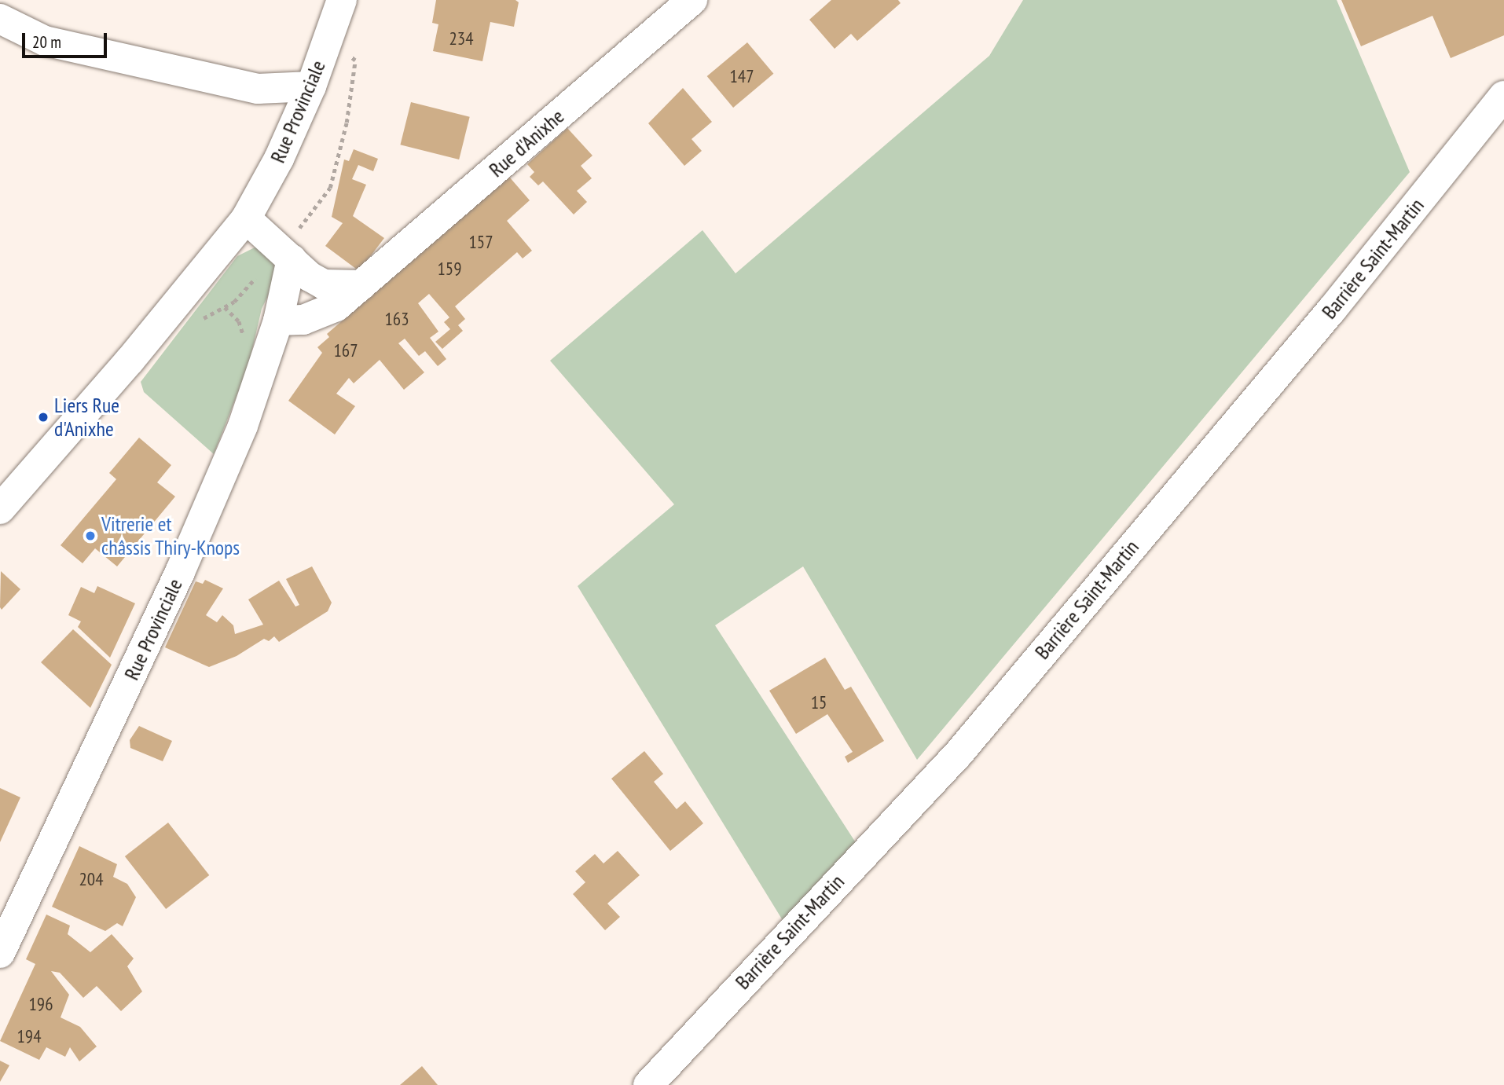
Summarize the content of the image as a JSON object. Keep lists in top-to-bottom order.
{
  "streets": {
    "street": ["Rue Provinciale", "Rue d'Anixhe", "Barrière Saint-Martin"]
  },
  "crossings": [
    ["Rue Provinciale", "Rue d'Anixhe"]
  ],
  "places": ["Liers Rue d'Anixhe", "Vitrerie et châssis Thiry-Knops"],
  "house_numbers": [
    "234",
    "147",
    "157",
    "159",
    "163",
    "167",
    "15",
    "204",
    "196",
    "194"
  ],
  "scale_bar": "20 m"
}
